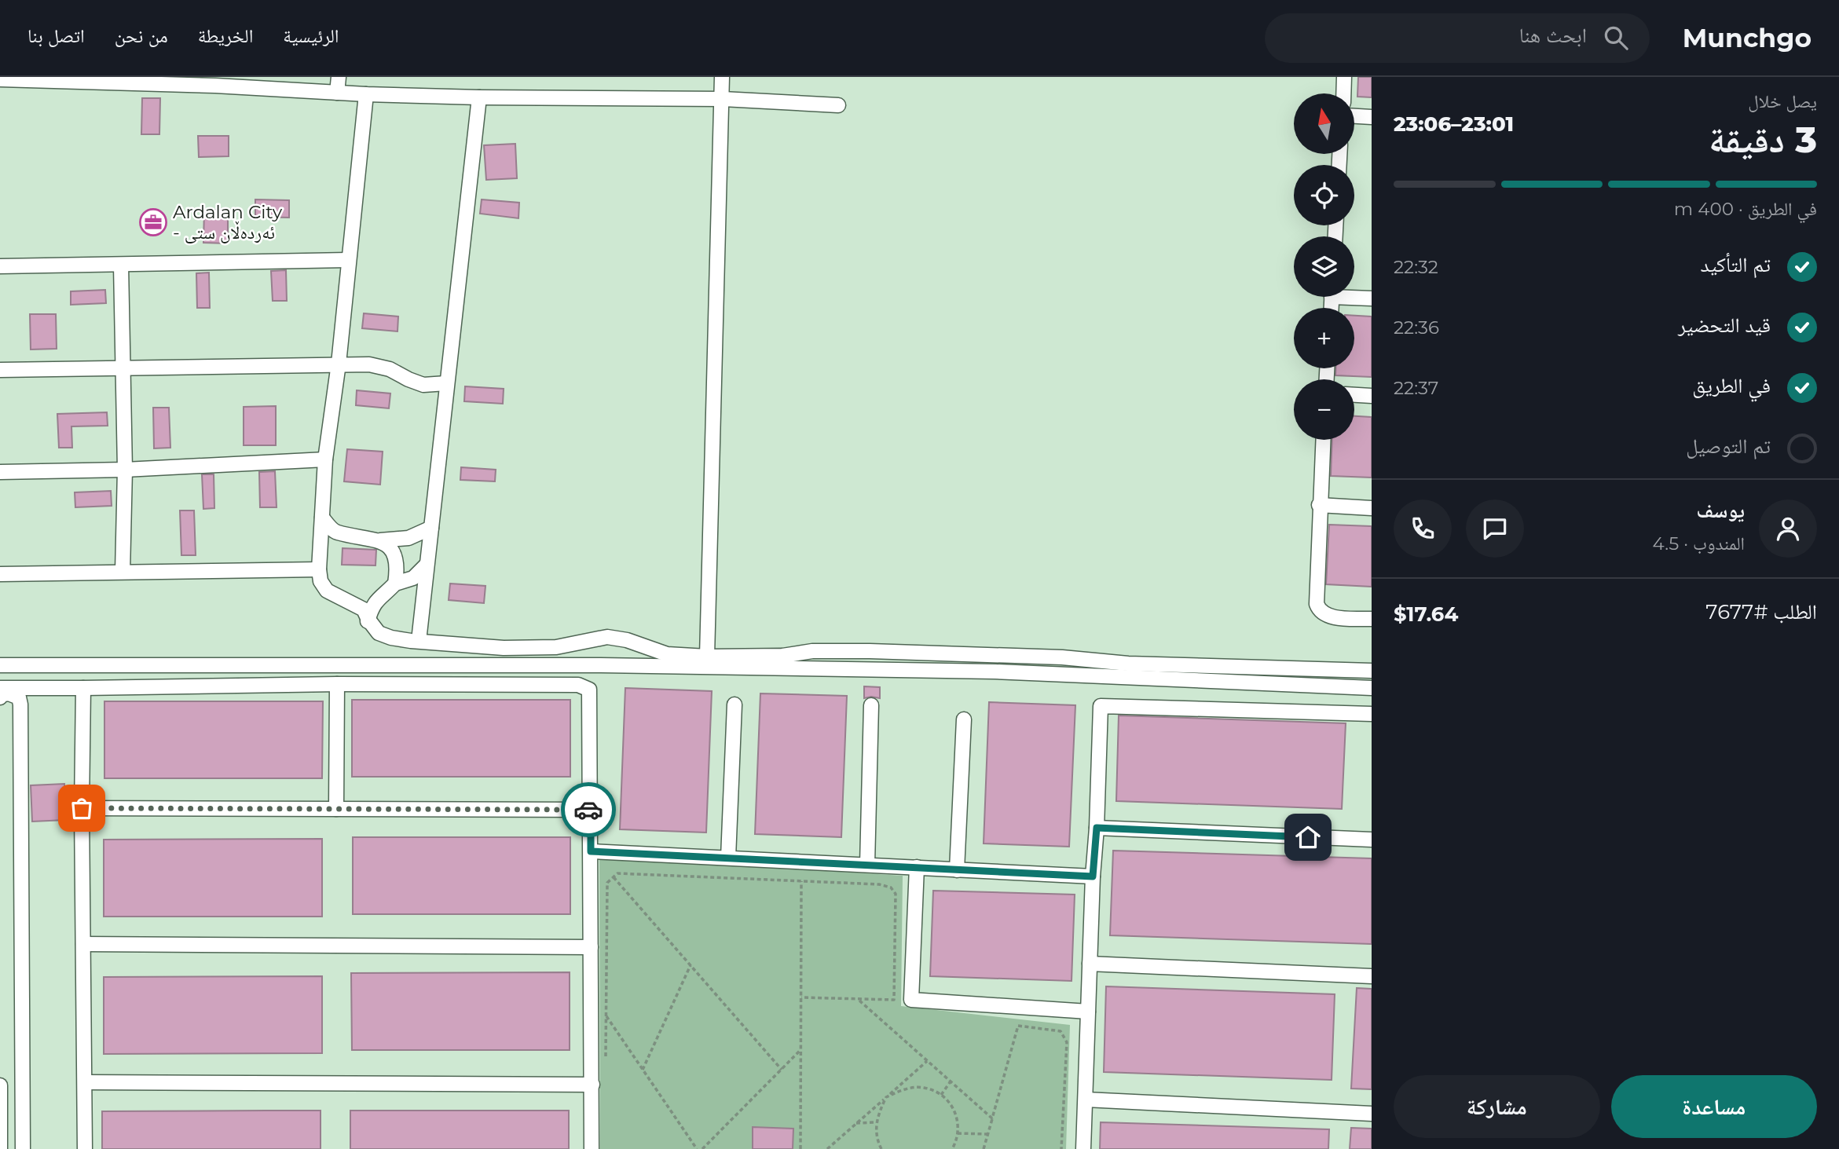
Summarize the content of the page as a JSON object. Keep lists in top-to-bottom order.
{
  "places": {
    "office": ["Ardalan City - ئەردەڵان ستی"]
  },
  "north": "top",
  "page": {
    "header": "Munchgo",
    "search": "ابحث هنا",
    "nav": [
      "الرئيسية",
      "الخريطة",
      "من نحن",
      "اتصل بنا"
    ],
    "heading": ["3 دقيقة", "يصل خلال", "23:01–23:06"],
    "panel": [
      "يوسف",
      "المندوب · 4.5",
      "الطلب #7677",
      "$17.64"
    ],
    "map_buttons": ["+", "−"],
    "bar": "في الطريق · 400 m",
    "list": [
      ["تم التأكيد", "22:32"],
      ["قيد التحضير", "22:36"],
      ["في الطريق", "22:37"],
      "تم التوصيل"
    ],
    "buttons": ["مساعدة", "مشاركة"]
  }
}
